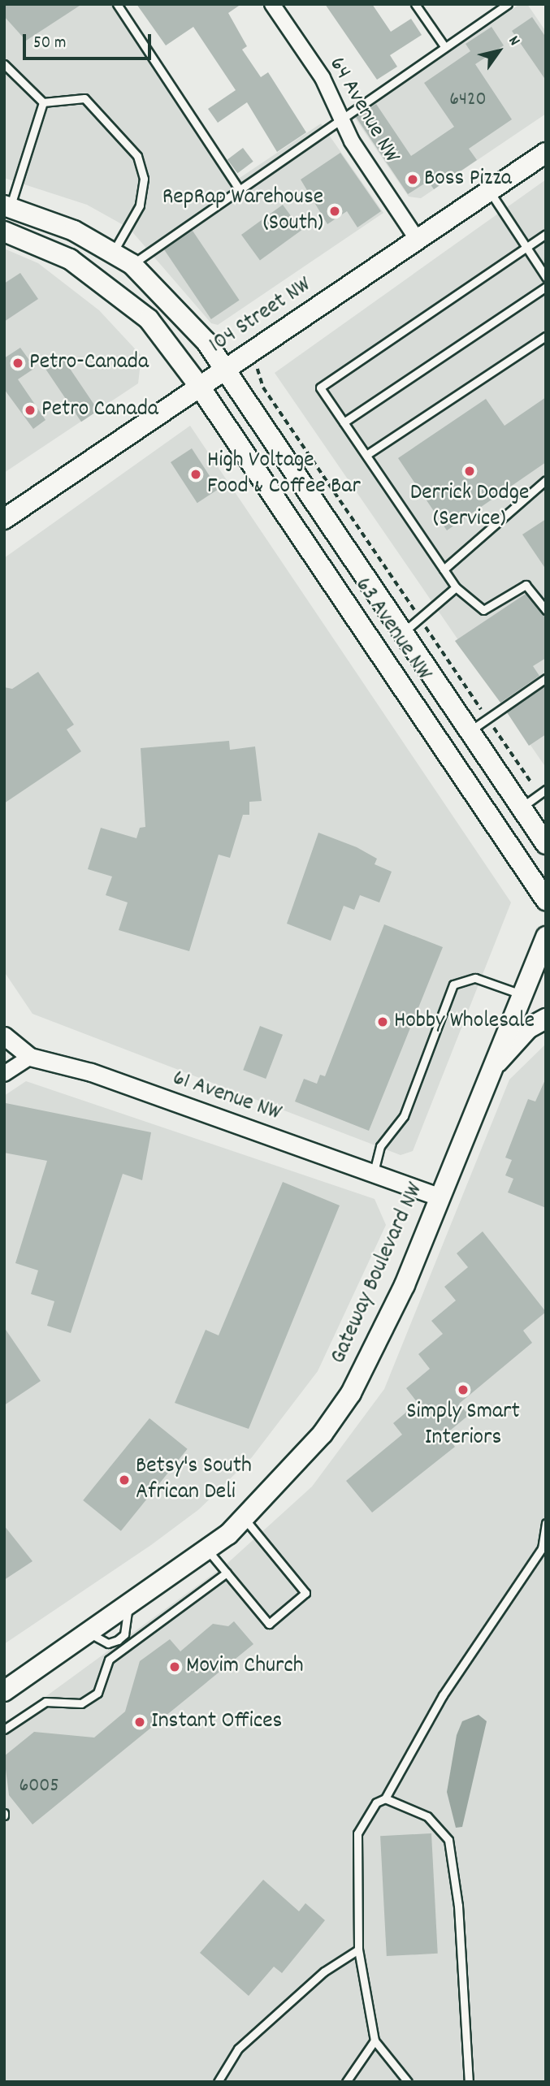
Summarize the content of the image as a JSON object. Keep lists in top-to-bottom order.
{
  "streets": {
    "main road": ["104 Street NW", "63 Avenue NW", "Gateway Boulevard NW"],
    "street": ["64 Avenue NW", "61 Avenue NW"]
  },
  "crossings": [
    ["64 Avenue NW", "104 Street NW"],
    ["104 Street NW", "63 Avenue NW"],
    ["61 Avenue NW", "Gateway Boulevard NW"]
  ],
  "places": [
    "Boss Pizza",
    "RepRap Warehouse (South)",
    "Petro-Canada",
    "Petro Canada",
    "Derrick Dodge (Service)",
    "High Voltage Food & Coffee Bar",
    "Hobby Wholesale",
    "Simply Smart Interiors",
    "Betsy's South African Deli",
    "Movim Church",
    "Instant Offices"
  ],
  "house_numbers": ["6420", "6005"],
  "scale_bar": "50 m",
  "north": "top right"
}
